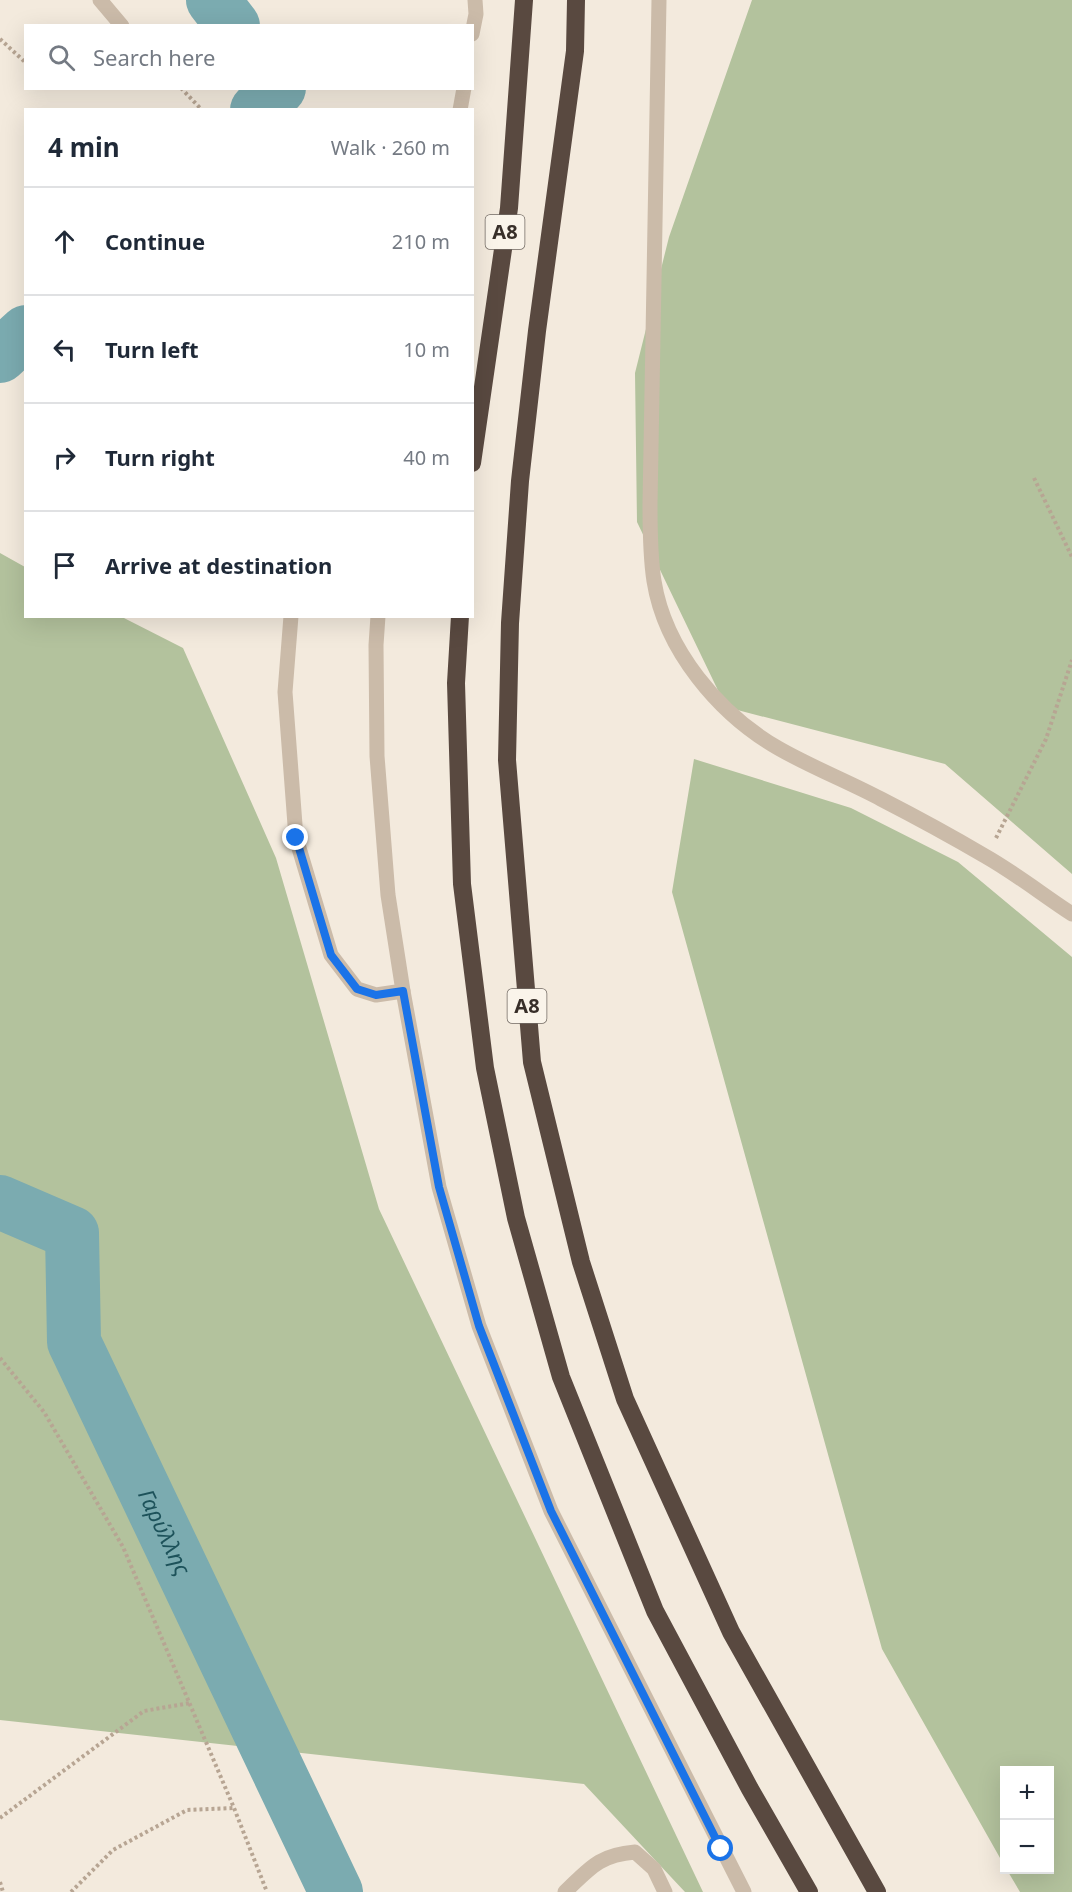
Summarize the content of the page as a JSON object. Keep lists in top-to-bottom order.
{
  "streets": {
    "highway": ["A8"]
  },
  "water": ["Γαρύλλης"],
  "page": {
    "search": "Search here",
    "heading": ["4 min", "Walk · 260 m"],
    "list": [
      ["Continue", "210 m"],
      ["Turn left", "10 m"],
      ["Turn right", "40 m"],
      "Arrive at destination"
    ],
    "map_buttons": ["+", "−"]
  }
}
